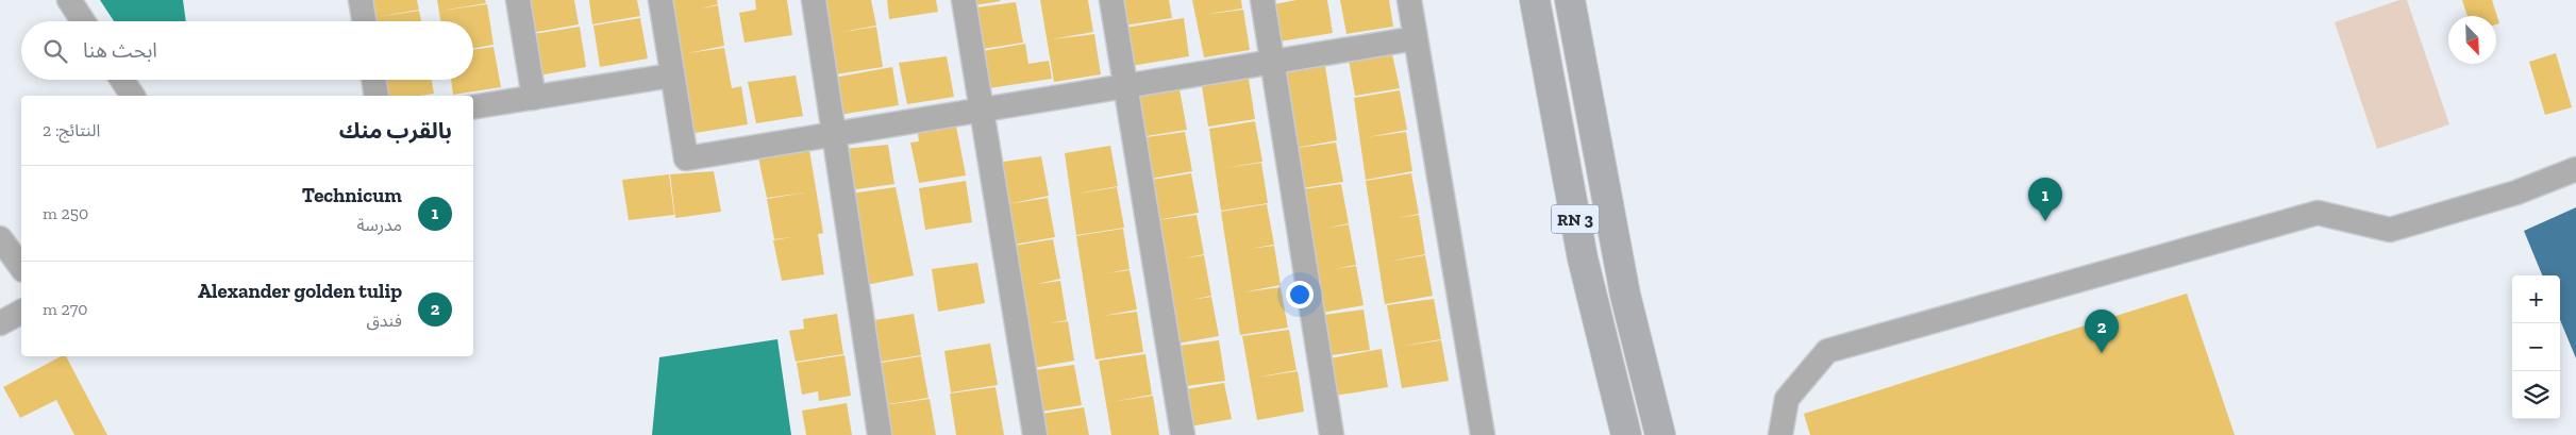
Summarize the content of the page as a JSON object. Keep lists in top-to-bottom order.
{
  "streets": {
    "highway": ["RN 3"]
  },
  "north": "bottom right",
  "page": {
    "search": "ابحث هنا",
    "heading": ["بالقرب منك", "النتائج: 2"],
    "list": [
      {
        "mark": "1",
        "name": "Technicum",
        "note": "مدرسة",
        "value": "250 m"
      },
      {
        "mark": "2",
        "name": "Alexander golden tulip",
        "note": "فندق",
        "value": "270 m"
      }
    ],
    "pins": ["1", "2"],
    "map_buttons": ["+", "−"]
  }
}
